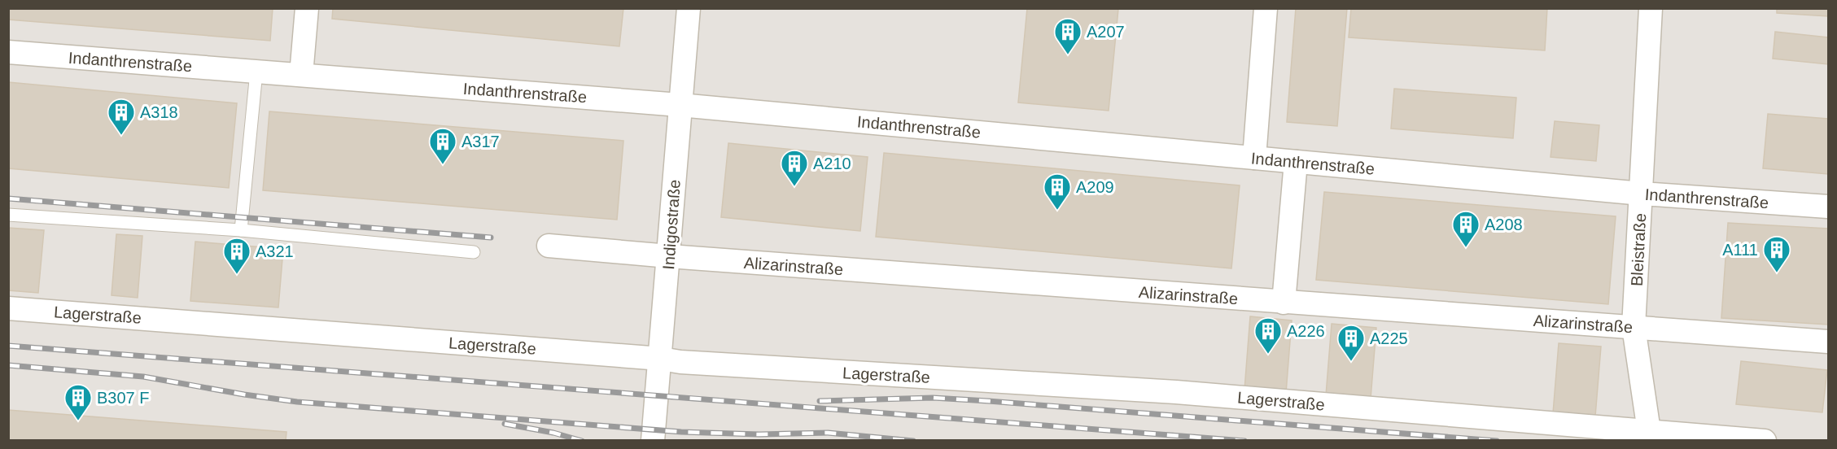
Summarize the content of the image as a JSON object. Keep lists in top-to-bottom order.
{
  "streets": {
    "street": [
      "Indanthrenstraße",
      "Indigostraße",
      "Bleistraße",
      "Alizarinstraße",
      "Lagerstraße"
    ]
  },
  "crossings": [
    ["Indanthrenstraße", "Indigostraße"],
    ["Indanthrenstraße", "Bleistraße"],
    ["Indigostraße", "Alizarinstraße"],
    ["Indigostraße", "Lagerstraße"],
    ["Bleistraße", "Alizarinstraße"],
    ["Bleistraße", "Lagerstraße"]
  ],
  "places": {
    "building": [
      "A207",
      "A318",
      "A317",
      "A210",
      "A209",
      "A208",
      "A111",
      "A321",
      "A226",
      "A225",
      "B307 F"
    ]
  }
}
